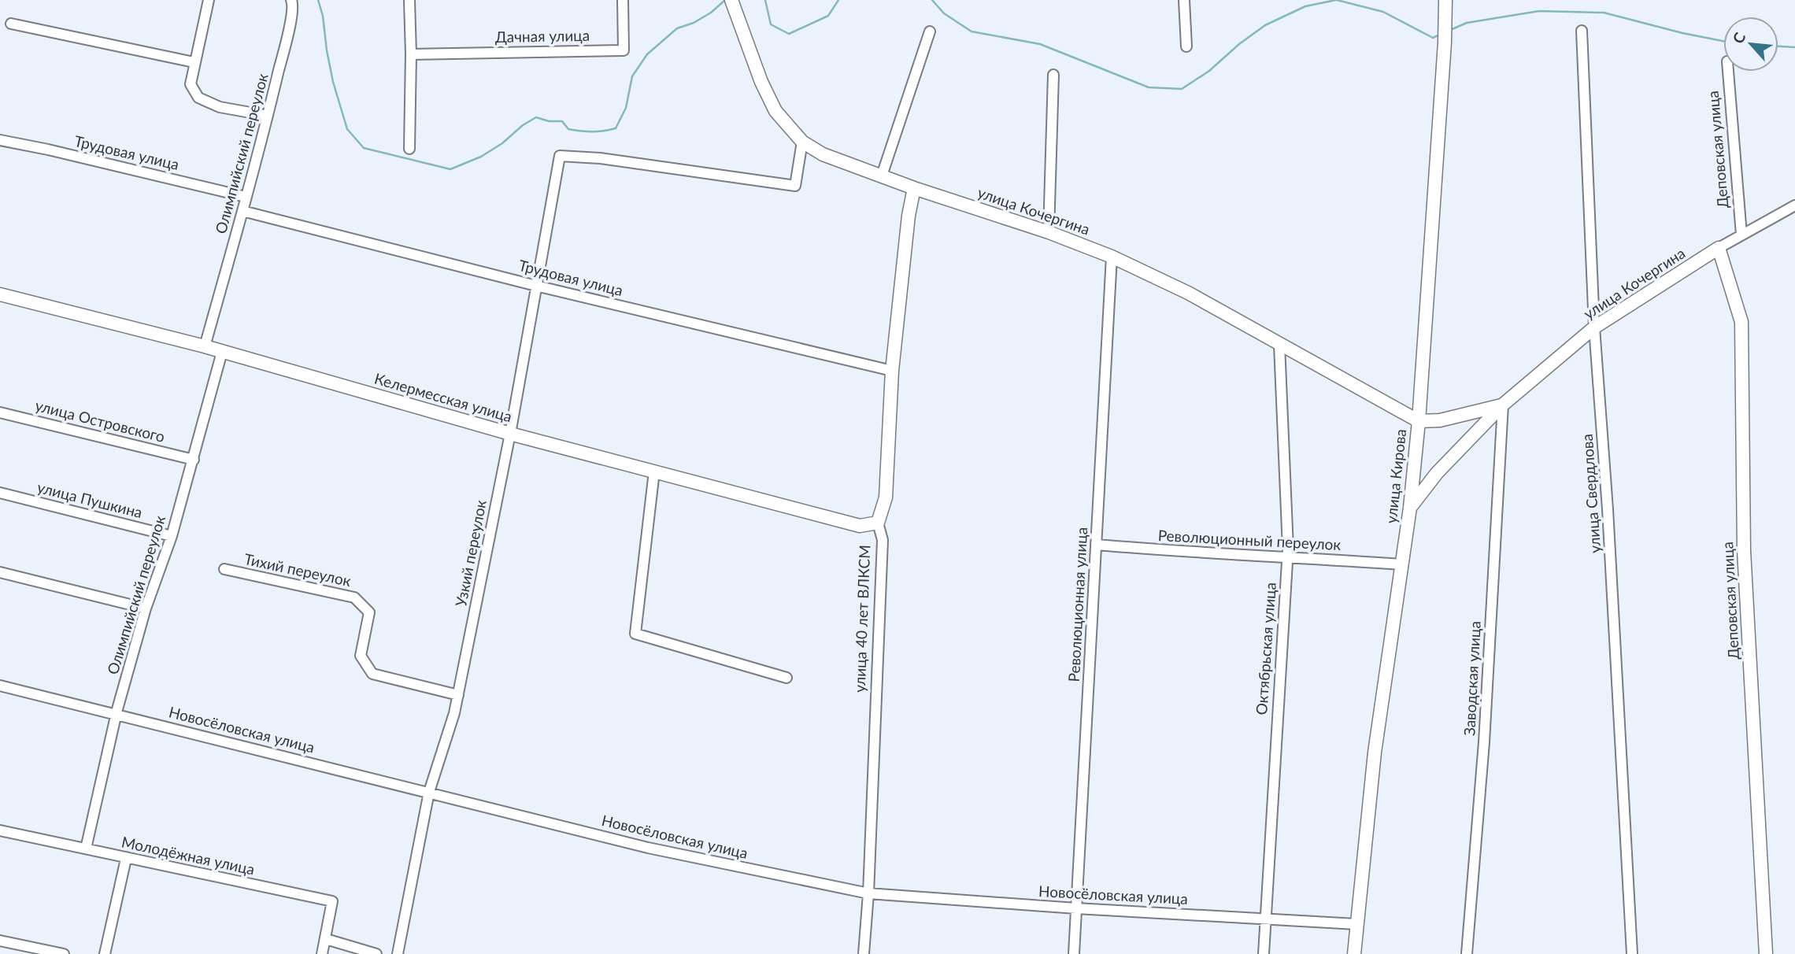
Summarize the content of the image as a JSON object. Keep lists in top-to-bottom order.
{
  "streets": {
    "street": [
      "Дачная улица",
      "Деповская улица",
      "Трудовая улица",
      "Олимпийский переулок",
      "улица Кочергина",
      "Келермесская улица",
      "улица Островского",
      "улица Кирова",
      "улица Свердлова",
      "улица Пушкина",
      "Революционный переулок",
      "Узкий переулок",
      "Тихий переулок",
      "Революционная улица",
      "улица 40 лет ВЛКСМ",
      "Октябрьская улица",
      "Заводская улица",
      "Новосёловская улица",
      "Молодёжная улица"
    ]
  },
  "crossings": [
    ["Деповская улица", "улица Кочергина"],
    ["Трудовая улица", "Олимпийский переулок"],
    ["Трудовая улица", "Узкий переулок"],
    ["Трудовая улица", "улица 40 лет ВЛКСМ"],
    ["Олимпийский переулок", "Келермесская улица"],
    ["Олимпийский переулок", "улица Островского"],
    ["Олимпийский переулок", "улица Пушкина"],
    ["Олимпийский переулок", "Новосёловская улица"],
    ["Олимпийский переулок", "Молодёжная улица"],
    ["улица Кочергина", "улица Кирова"],
    ["улица Кочергина", "улица Свердлова"],
    ["улица Кочергина", "Узкий переулок"],
    ["улица Кочергина", "Революционная улица"],
    ["улица Кочергина", "улица 40 лет ВЛКСМ"],
    ["улица Кочергина", "Октябрьская улица"],
    ["улица Кочергина", "Заводская улица"],
    ["Келермесская улица", "Узкий переулок"],
    ["Келермесская улица", "улица 40 лет ВЛКСМ"],
    ["улица Кирова", "Революционный переулок"],
    ["улица Кирова", "Новосёловская улица"],
    ["Революционный переулок", "Революционная улица"],
    ["Революционный переулок", "Октябрьская улица"],
    ["Узкий переулок", "Тихий переулок"],
    ["Узкий переулок", "Новосёловская улица"],
    ["Революционная улица", "Новосёловская улица"],
    ["улица 40 лет ВЛКСМ", "Новосёловская улица"],
    ["Октябрьская улица", "Новосёловская улица"]
  ],
  "north": "top left"
}
